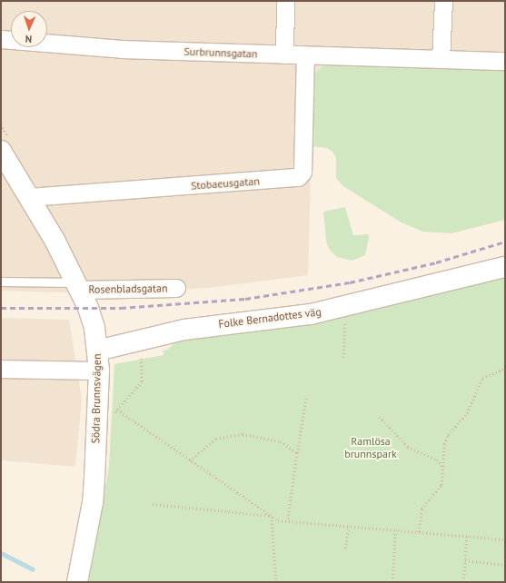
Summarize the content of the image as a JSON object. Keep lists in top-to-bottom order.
{
  "streets": {
    "street": [
      "Surbrunnsgatan",
      "Stobaeusgatan",
      "Rosenbladsgatan",
      "Folke Bernadottes väg",
      "Södra Brunnsvägen"
    ]
  },
  "crossings": [
    ["Surbrunnsgatan", "Stobaeusgatan"],
    ["Stobaeusgatan", "Södra Brunnsvägen"],
    ["Rosenbladsgatan", "Södra Brunnsvägen"],
    ["Folke Bernadottes väg", "Södra Brunnsvägen"]
  ],
  "parks": ["Ramlösa brunnspark"],
  "north": "bottom"
}
